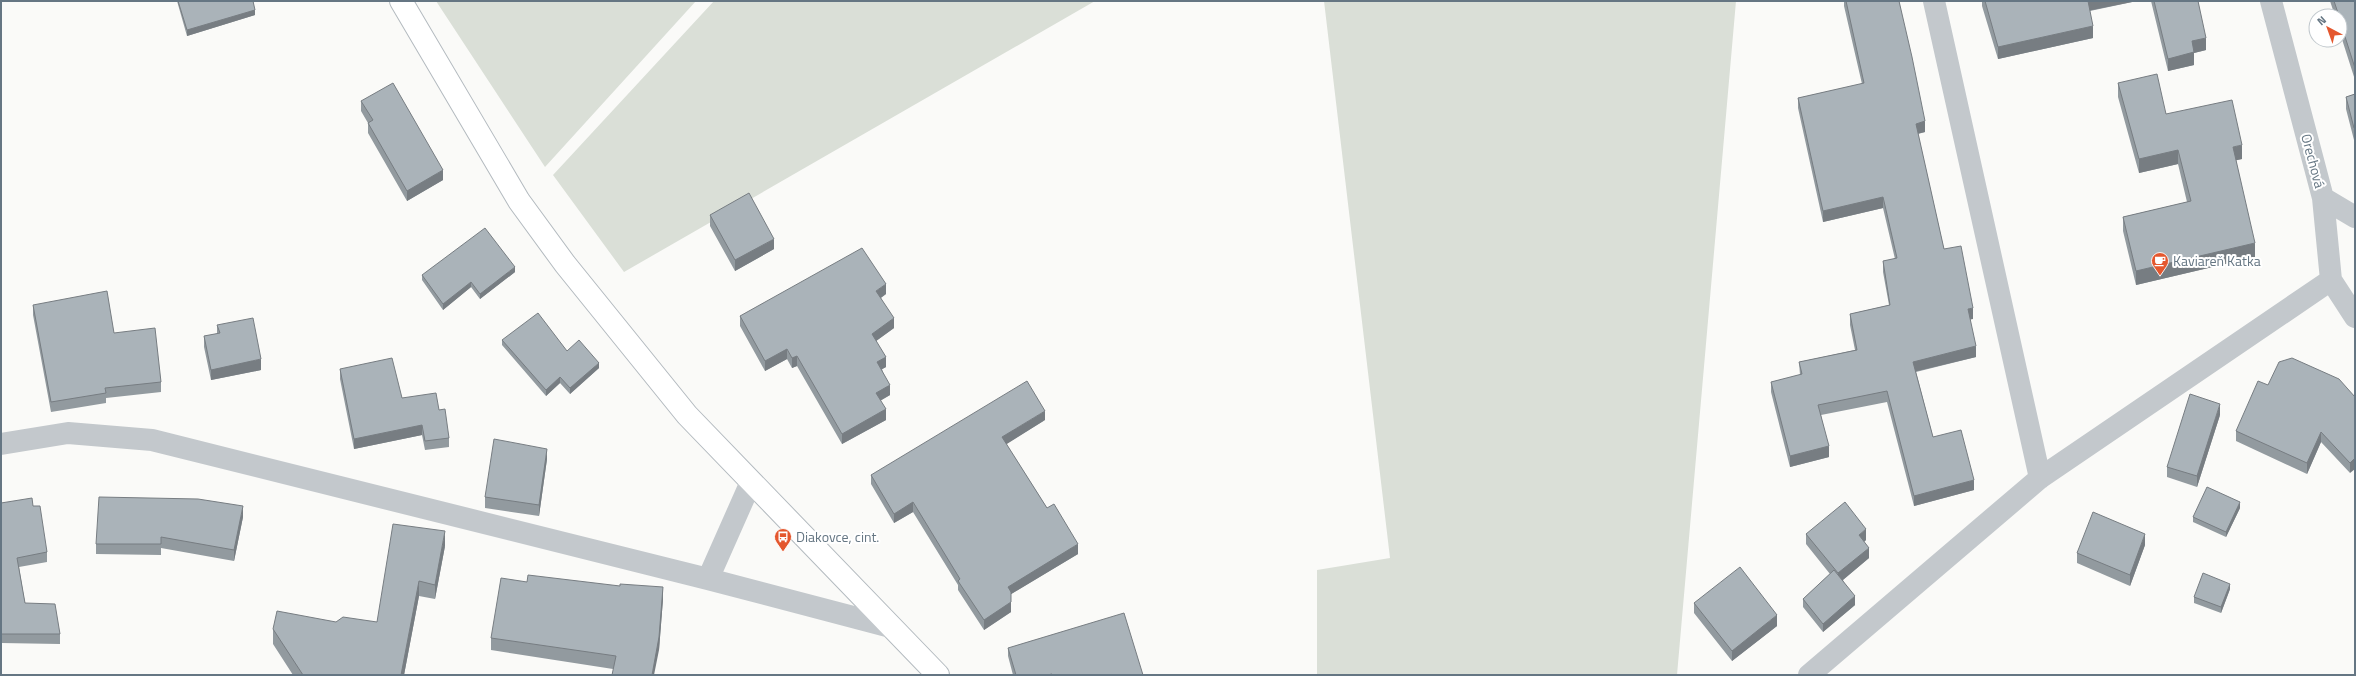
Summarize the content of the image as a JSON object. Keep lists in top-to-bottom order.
{
  "streets": {
    "street": ["Orechová"]
  },
  "places": {
    "cafe": ["Kaviareň Katka"],
    "bus stop": ["Diakovce, cint."]
  },
  "north": "top left"
}
